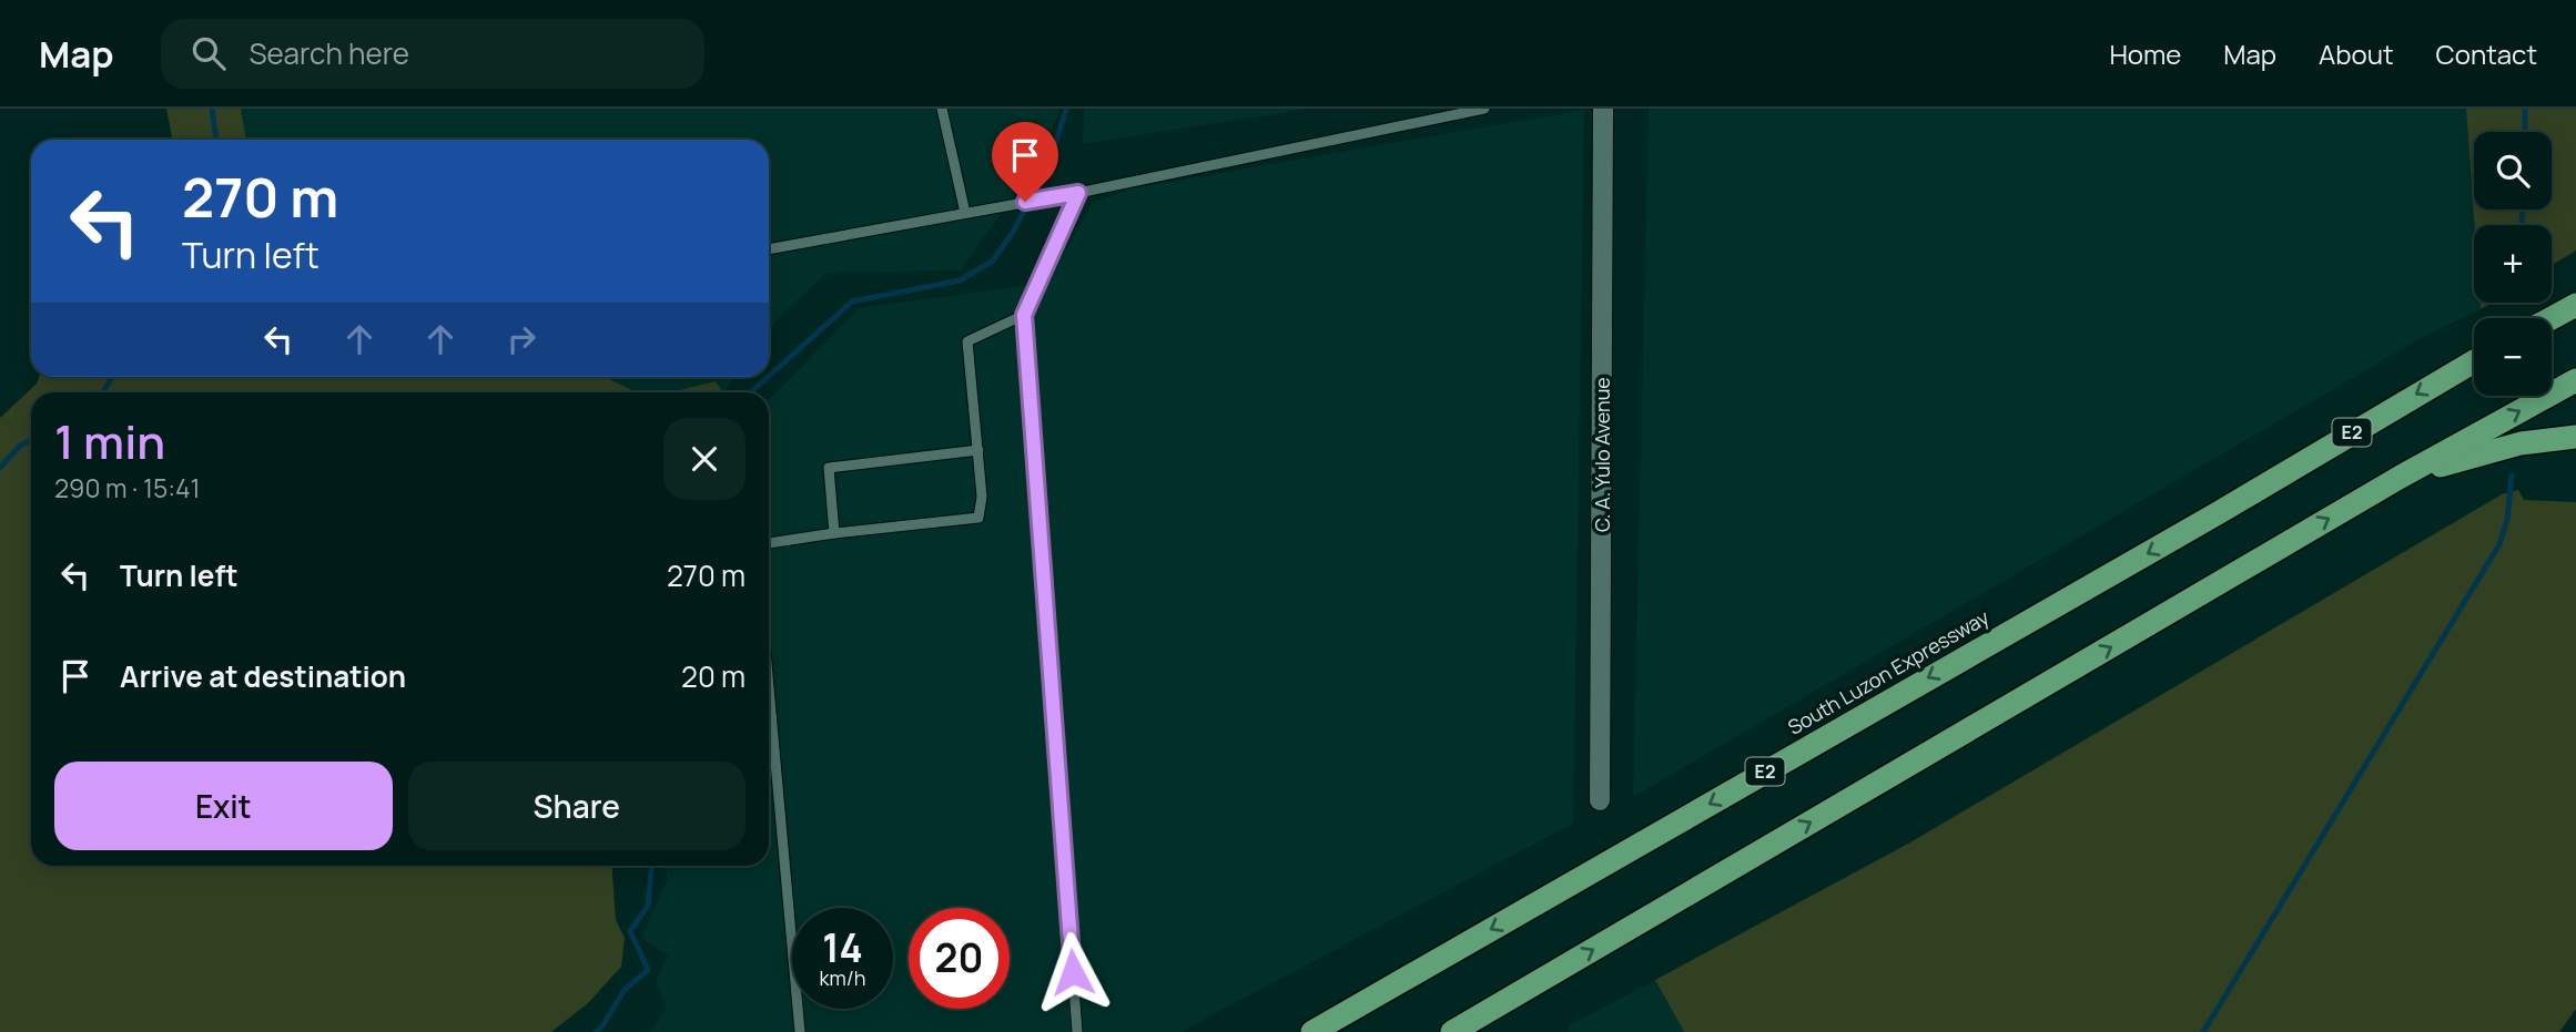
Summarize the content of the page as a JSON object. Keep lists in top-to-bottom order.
{
  "streets": {
    "highway": ["E2", "South Luzon Expressway"],
    "street": ["C. A. Yulo Avenue"]
  },
  "page": {
    "header": "Map",
    "search": "Search here",
    "nav": [
      "Home",
      "Map",
      "About",
      "Contact"
    ],
    "map_buttons": ["+", "−"],
    "turn": ["270 m", "Turn left"],
    "heading": ["1 min", "290 m · 15:41"],
    "list": [
      {
        "name": "Turn left",
        "value": "270 m"
      },
      {
        "name": "Arrive at destination",
        "value": "20 m"
      }
    ],
    "buttons": ["Exit", "Share"],
    "speed": "14 km/h",
    "limit": "20"
  }
}
